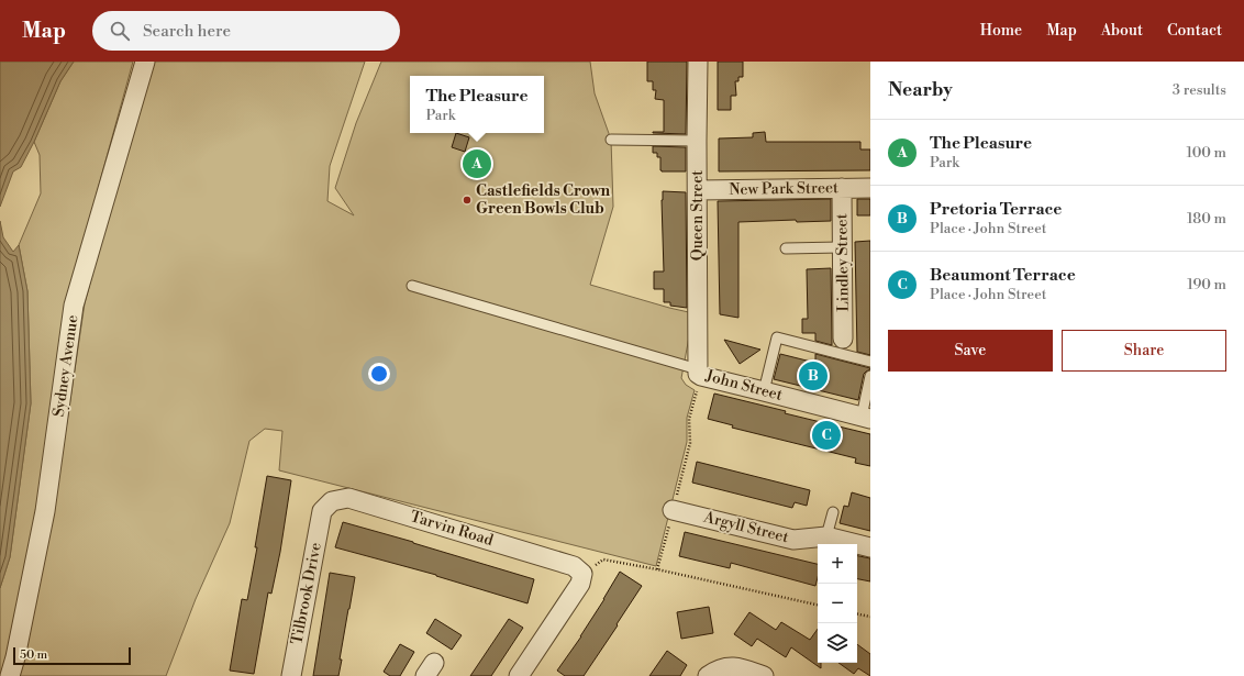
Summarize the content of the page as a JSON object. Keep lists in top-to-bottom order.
{
  "streets": {
    "street": [
      "New Park Street",
      "Queen Street",
      "Lindley Street",
      "Sydney Avenue",
      "John Street",
      "Argyll Street",
      "Tarvin Road",
      "Tilbrook Drive"
    ]
  },
  "crossings": [
    ["New Park Street", "Queen Street"],
    ["New Park Street", "Lindley Street"],
    ["Queen Street", "John Street"],
    ["Tarvin Road", "Tilbrook Drive"]
  ],
  "places": ["Castlefields Crown Green Bowls Club"],
  "scale_bar": "50 m",
  "page": {
    "header": "Map",
    "search": "Search here",
    "nav": [
      "Home",
      "Map",
      "About",
      "Contact"
    ],
    "heading": ["Nearby", "3 results"],
    "popup": ["The Pleasure", "Park"],
    "list": [
      {
        "mark": "A",
        "name": "The Pleasure",
        "note": "Park",
        "value": "100 m"
      },
      {
        "mark": "B",
        "name": "Pretoria Terrace",
        "note": "Place · John Street",
        "value": "180 m"
      },
      {
        "mark": "C",
        "name": "Beaumont Terrace",
        "note": "Place · John Street",
        "value": "190 m"
      }
    ],
    "pins": ["A", "B", "C"],
    "buttons": ["Save", "Share"],
    "map_buttons": ["+", "−"],
    "scale": "50 m"
  }
}
